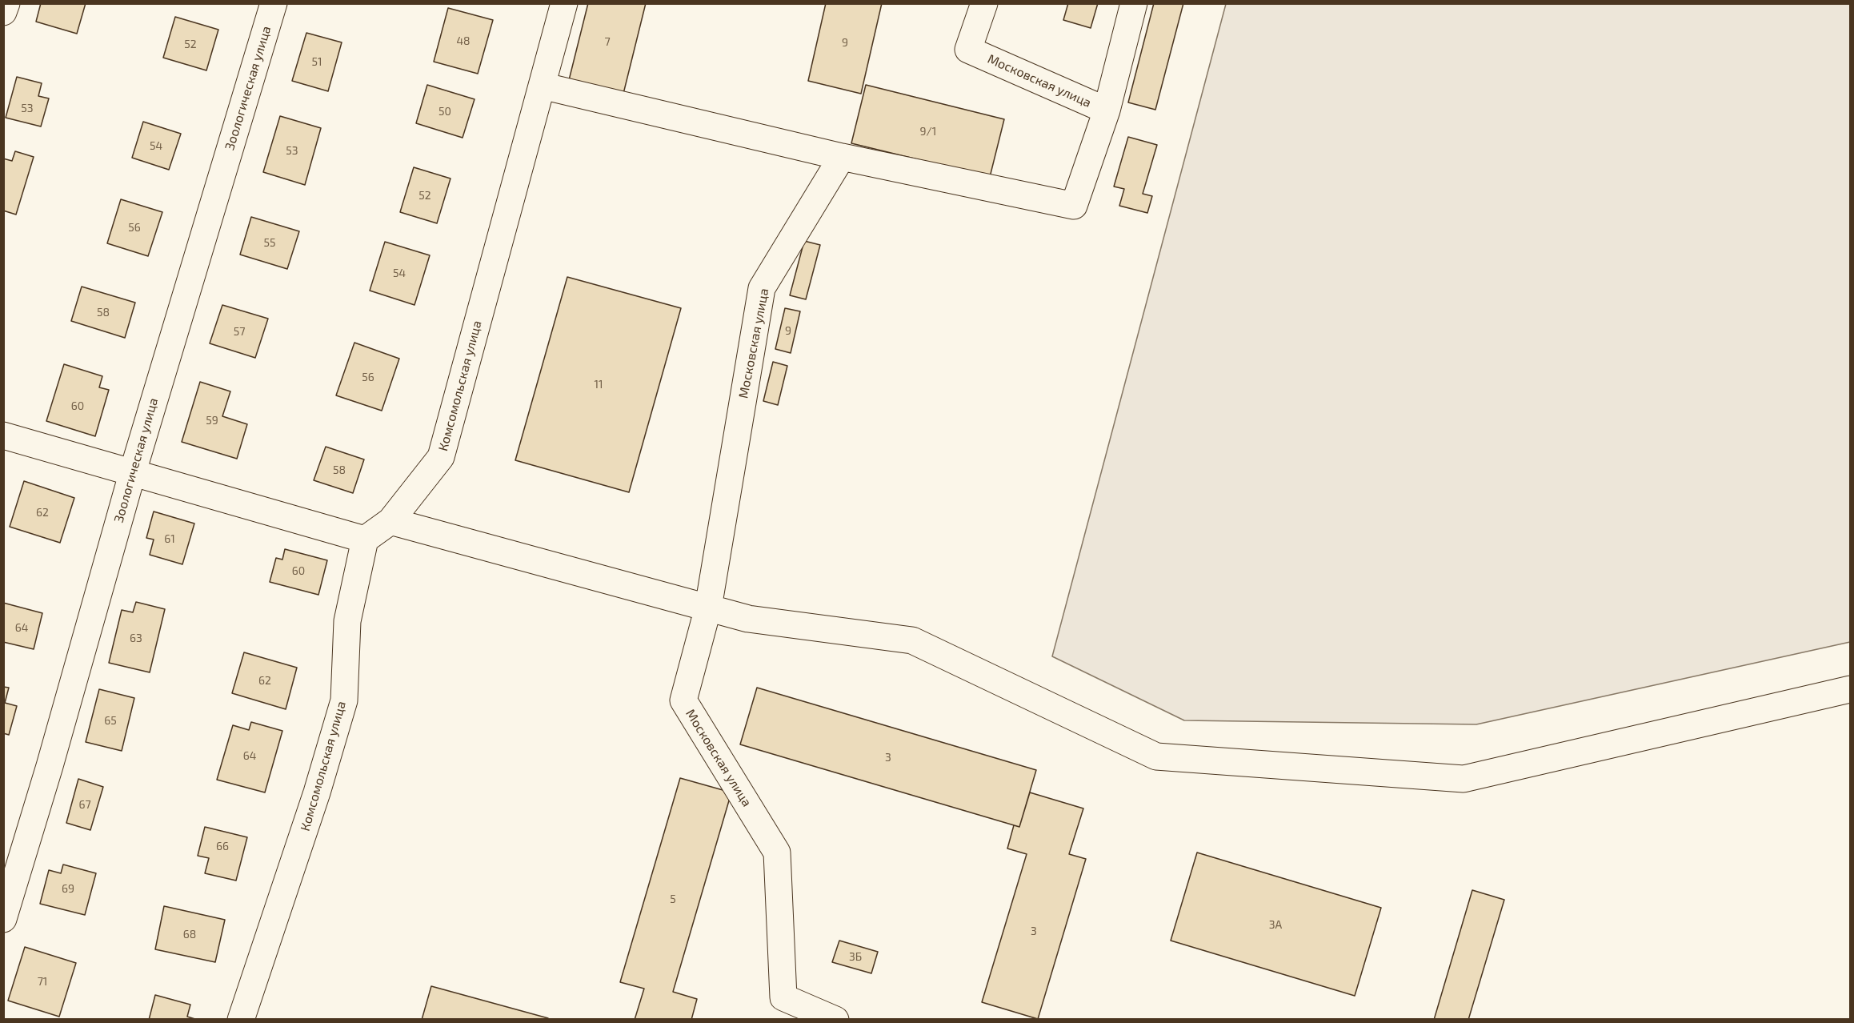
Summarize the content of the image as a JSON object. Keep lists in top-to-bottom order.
{
  "streets": {
    "street": ["Московская улица", "Зоологическая улица", "Комсомольская улица"]
  },
  "house_numbers": [
    "48",
    "7",
    "9",
    "52",
    "51",
    "53",
    "50",
    "9/1",
    "54",
    "53",
    "52",
    "56",
    "55",
    "54",
    "58",
    "9",
    "57",
    "56",
    "11",
    "60",
    "59",
    "58",
    "62",
    "61",
    "60",
    "64",
    "63",
    "62",
    "65",
    "64",
    "3",
    "67",
    "66",
    "69",
    "5",
    "3А",
    "3",
    "68",
    "3Б",
    "71"
  ]
}
